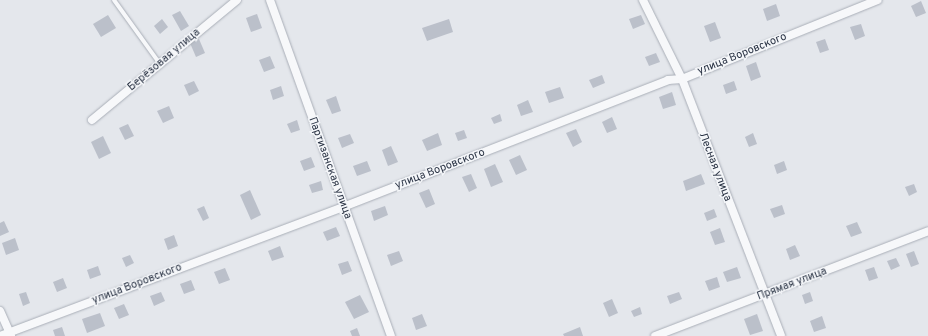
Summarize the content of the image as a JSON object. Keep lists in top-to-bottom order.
{
  "streets": {
    "street": [
      "улица Воровского",
      "Берёзовая улица",
      "Лесная улица",
      "Партизанская улица",
      "Прямая улица"
    ]
  },
  "crossings": [
    ["улица Воровского", "Лесная улица"],
    ["улица Воровского", "Партизанская улица"],
    ["Лесная улица", "Прямая улица"]
  ]
}
